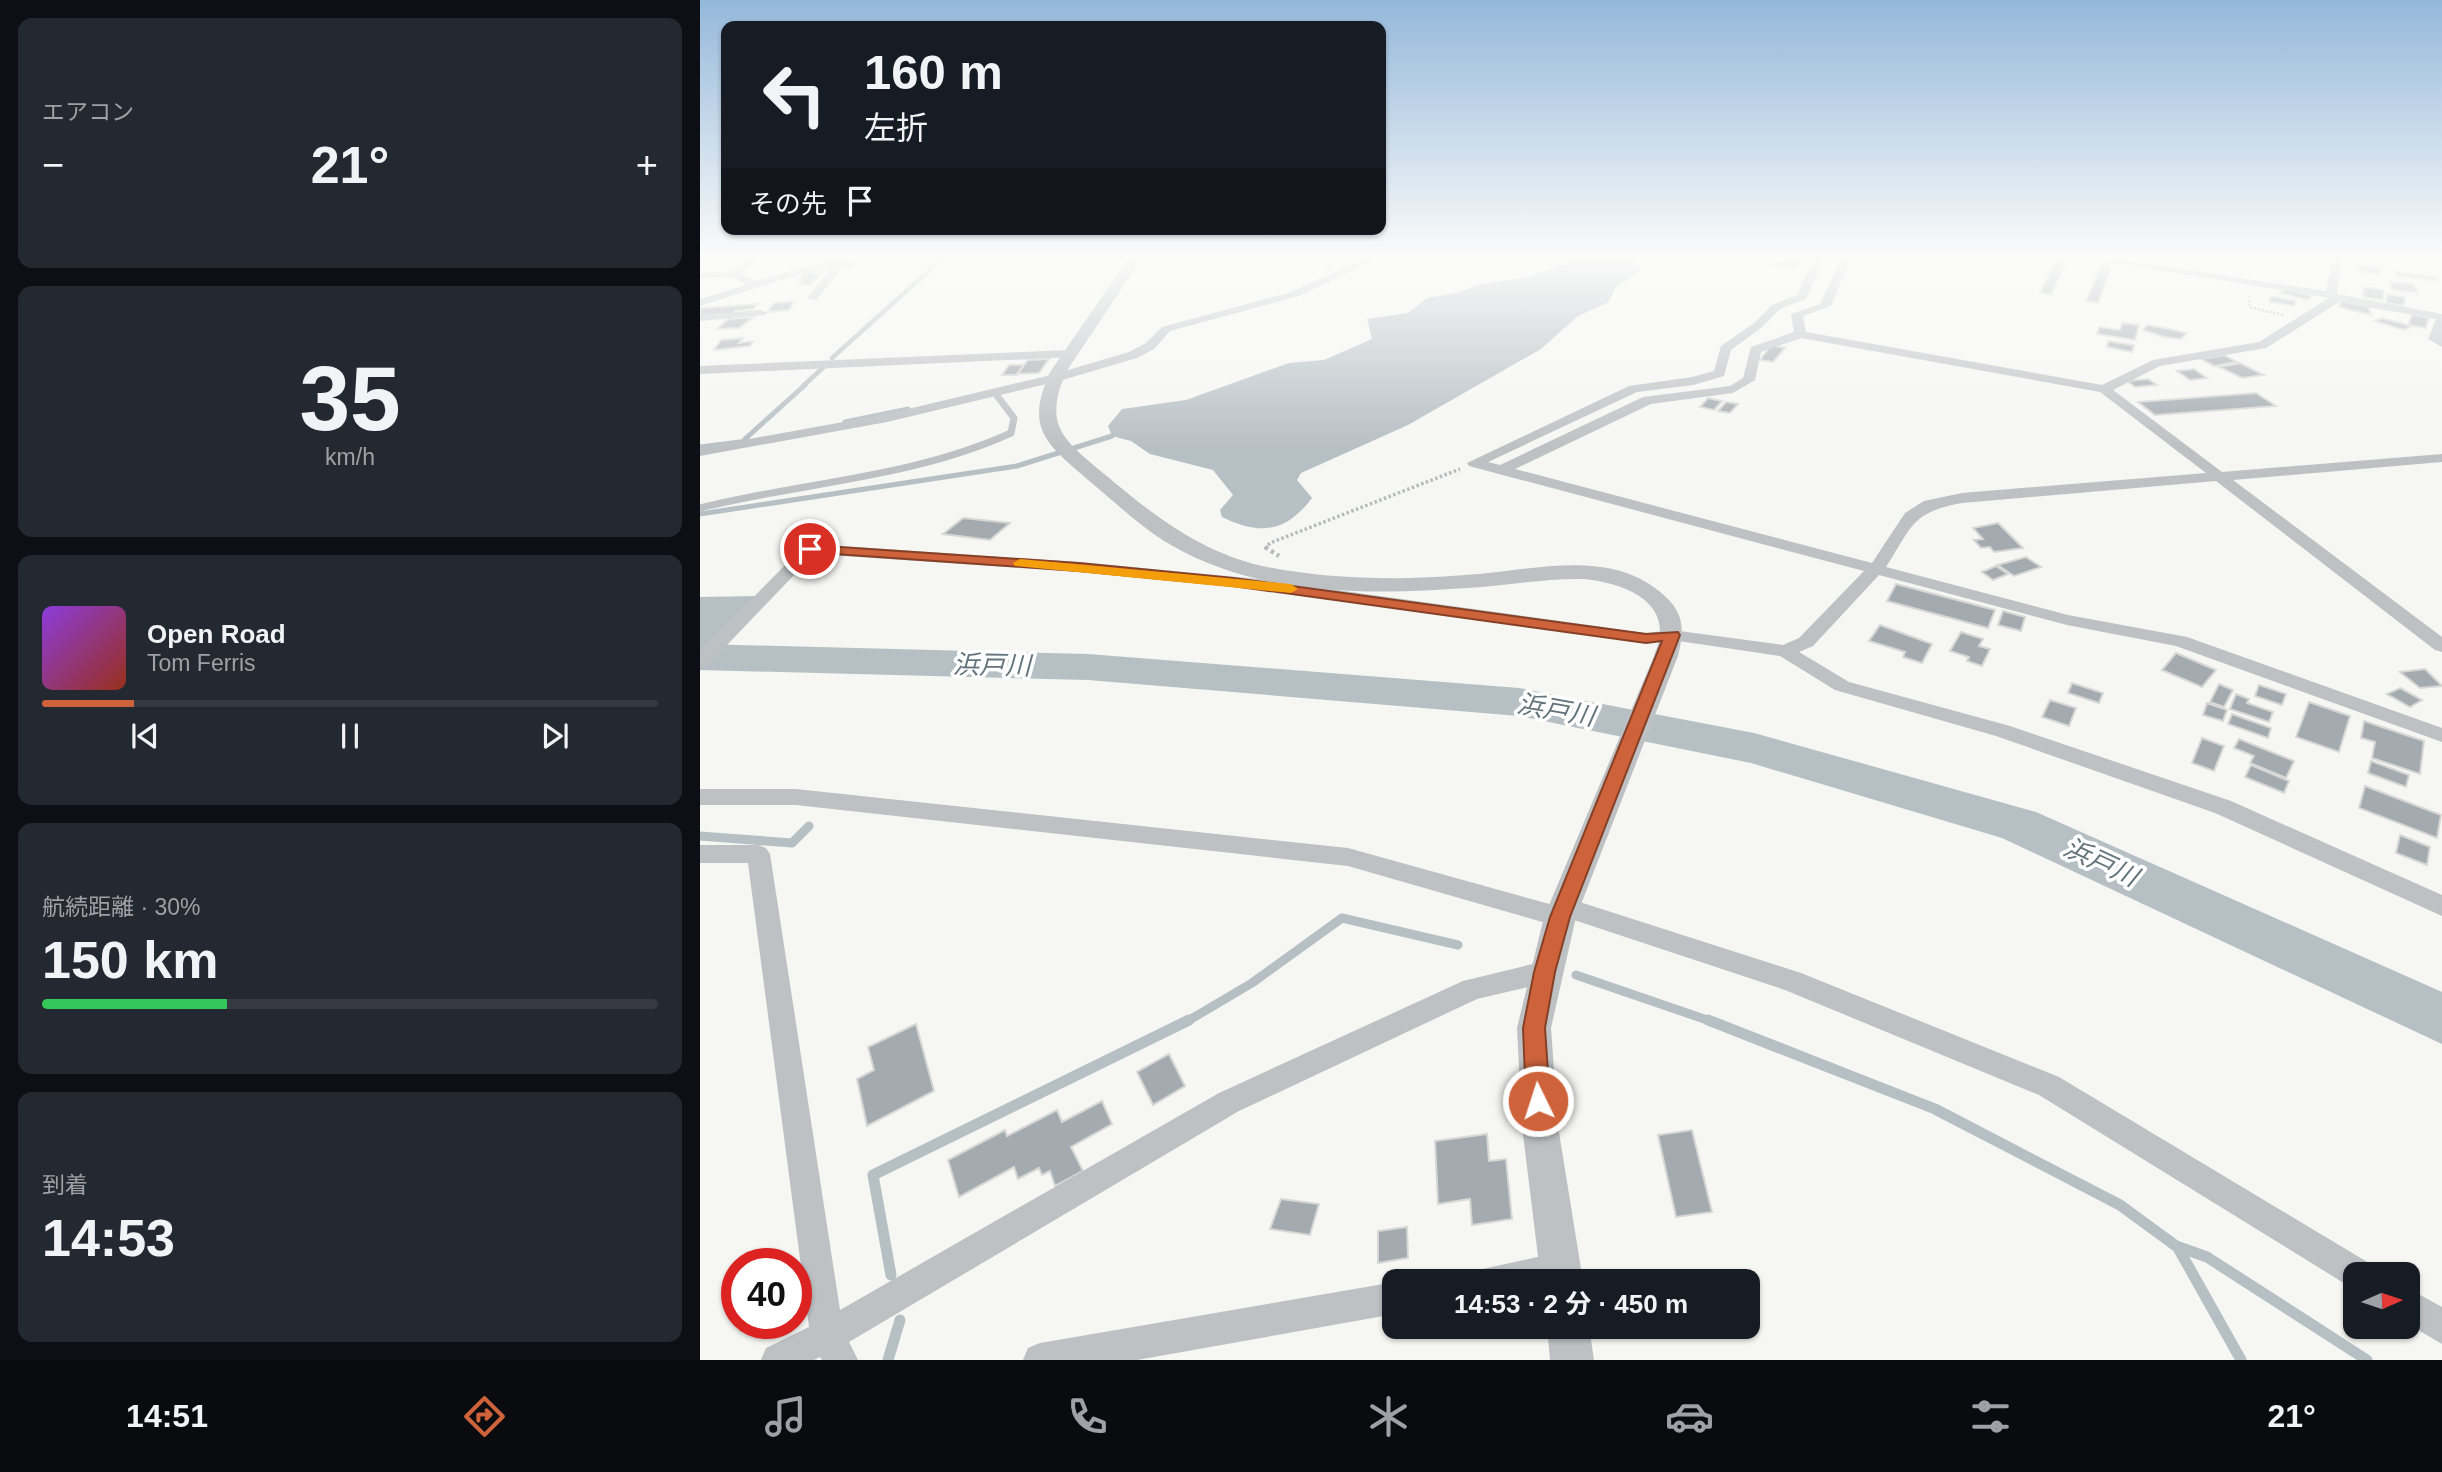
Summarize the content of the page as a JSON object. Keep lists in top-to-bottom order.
{
  "water": ["浜戸川"],
  "north": "right",
  "page": {
    "tile": [
      "エアコン",
      ["35", "km/h"],
      ["航続距離 · 30%", "150 km"],
      ["到着", "14:53"]
    ],
    "turn": ["160 m", "左折"],
    "heat": ["−", "21°", "+"],
    "then": "その先",
    "song": ["Open Road", "Tom Ferris"],
    "limit": "40",
    "trip": "14:53 · 2 分 · 450 m",
    "tabs": ["14:51", "21°"]
  }
}
